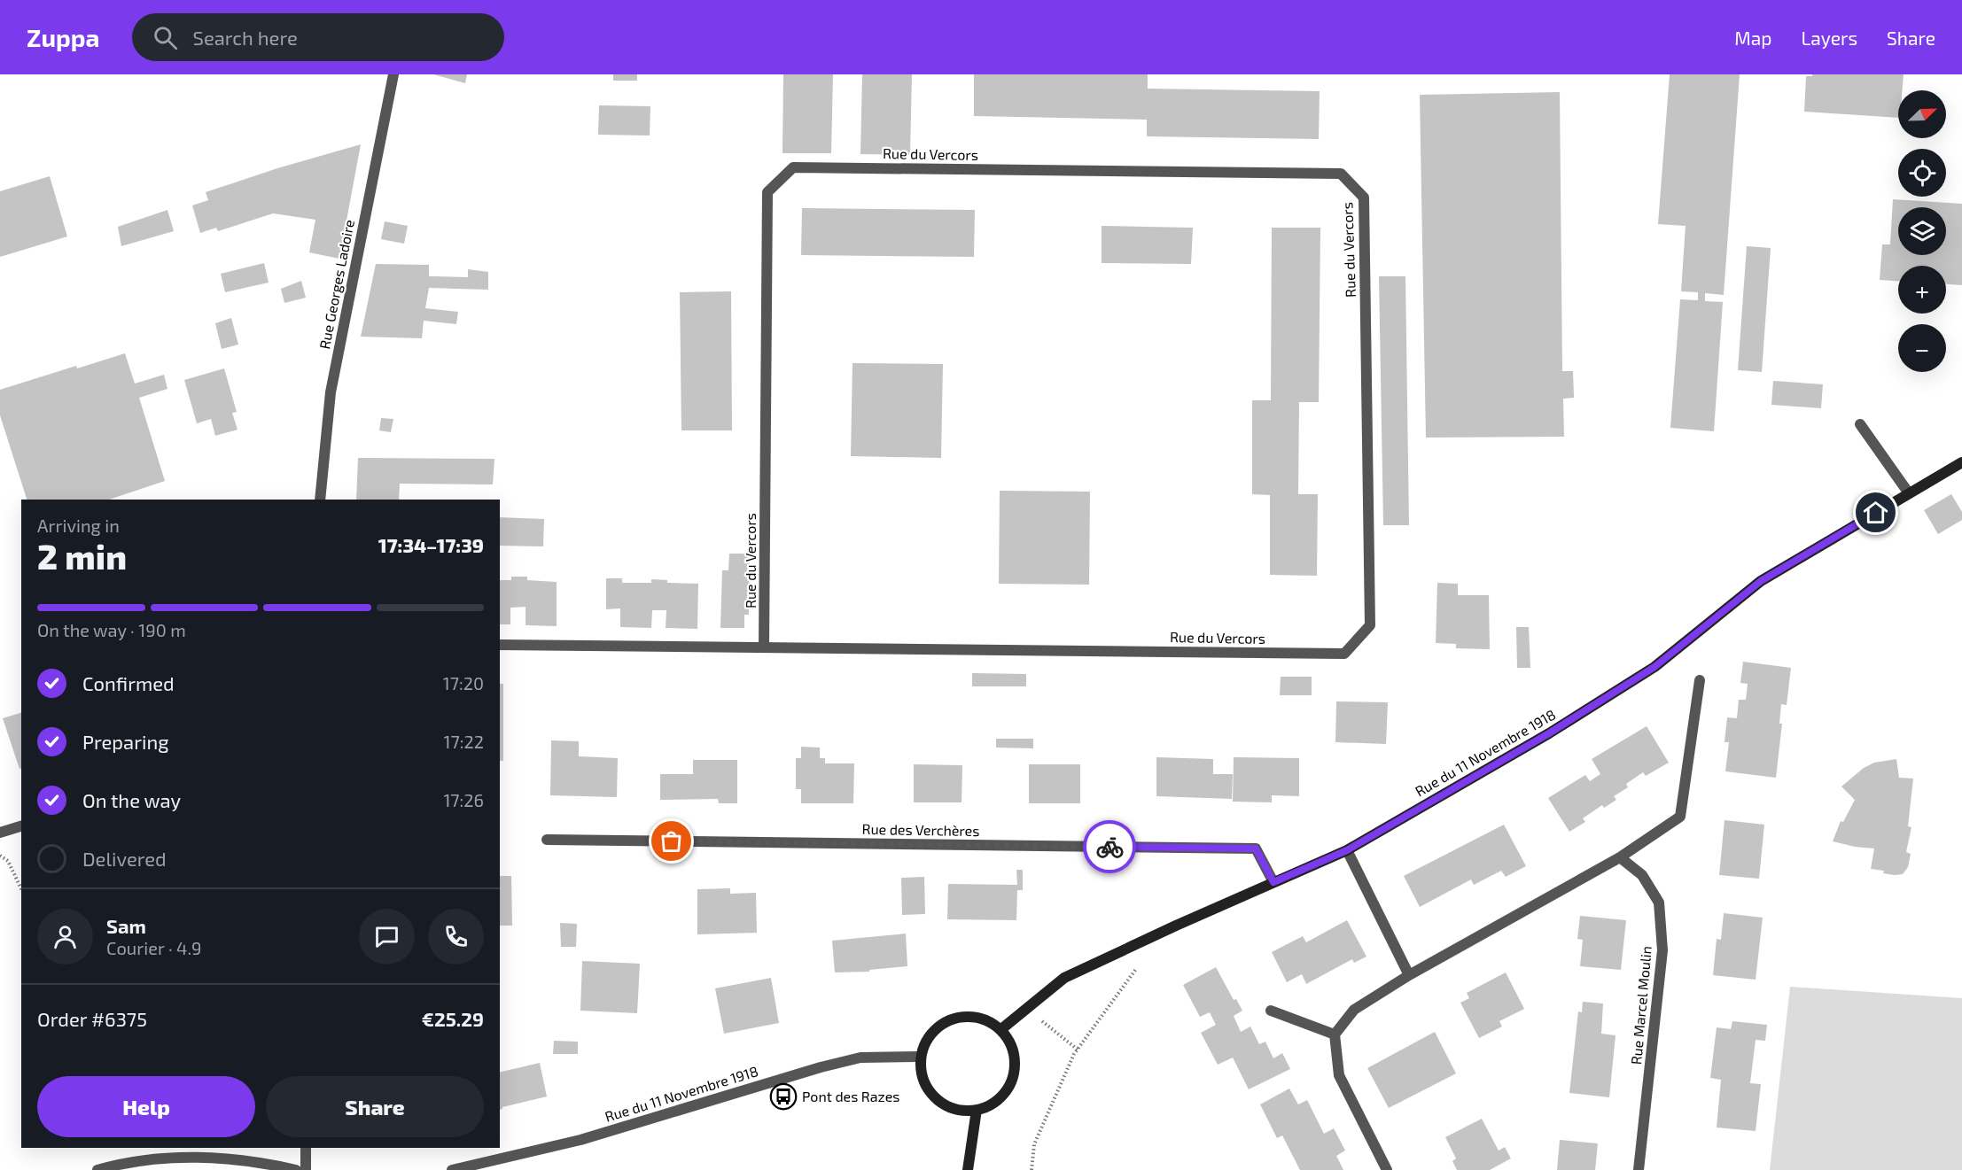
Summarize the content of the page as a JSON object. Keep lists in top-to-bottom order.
{
  "streets": {
    "street": [
      "Rue du Vercors",
      "Rue Georges Ladoire",
      "Rue du 11 Novembre 1918",
      "Rue des Verchères",
      "Rue Marcel Moulin"
    ]
  },
  "crossings": [
    ["Rue du 11 Novembre 1918", "Rue des Verchères"]
  ],
  "places": {
    "bus stop": ["Pont des Razes"]
  },
  "north": "top right",
  "page": {
    "header": "Zuppa",
    "search": "Search here",
    "nav": ["Map", "Layers", "Share"],
    "map_buttons": ["+", "−"],
    "heading": ["2 min", "Arriving in", "17:34–17:39"],
    "panel": [
      "Sam",
      "Courier · 4.9",
      "Order #6375",
      "€25.29"
    ],
    "bar": "On the way · 190 m",
    "list": [
      ["Confirmed", "17:20"],
      ["Preparing", "17:22"],
      ["On the way", "17:26"],
      "Delivered"
    ],
    "buttons": ["Help", "Share"]
  }
}
